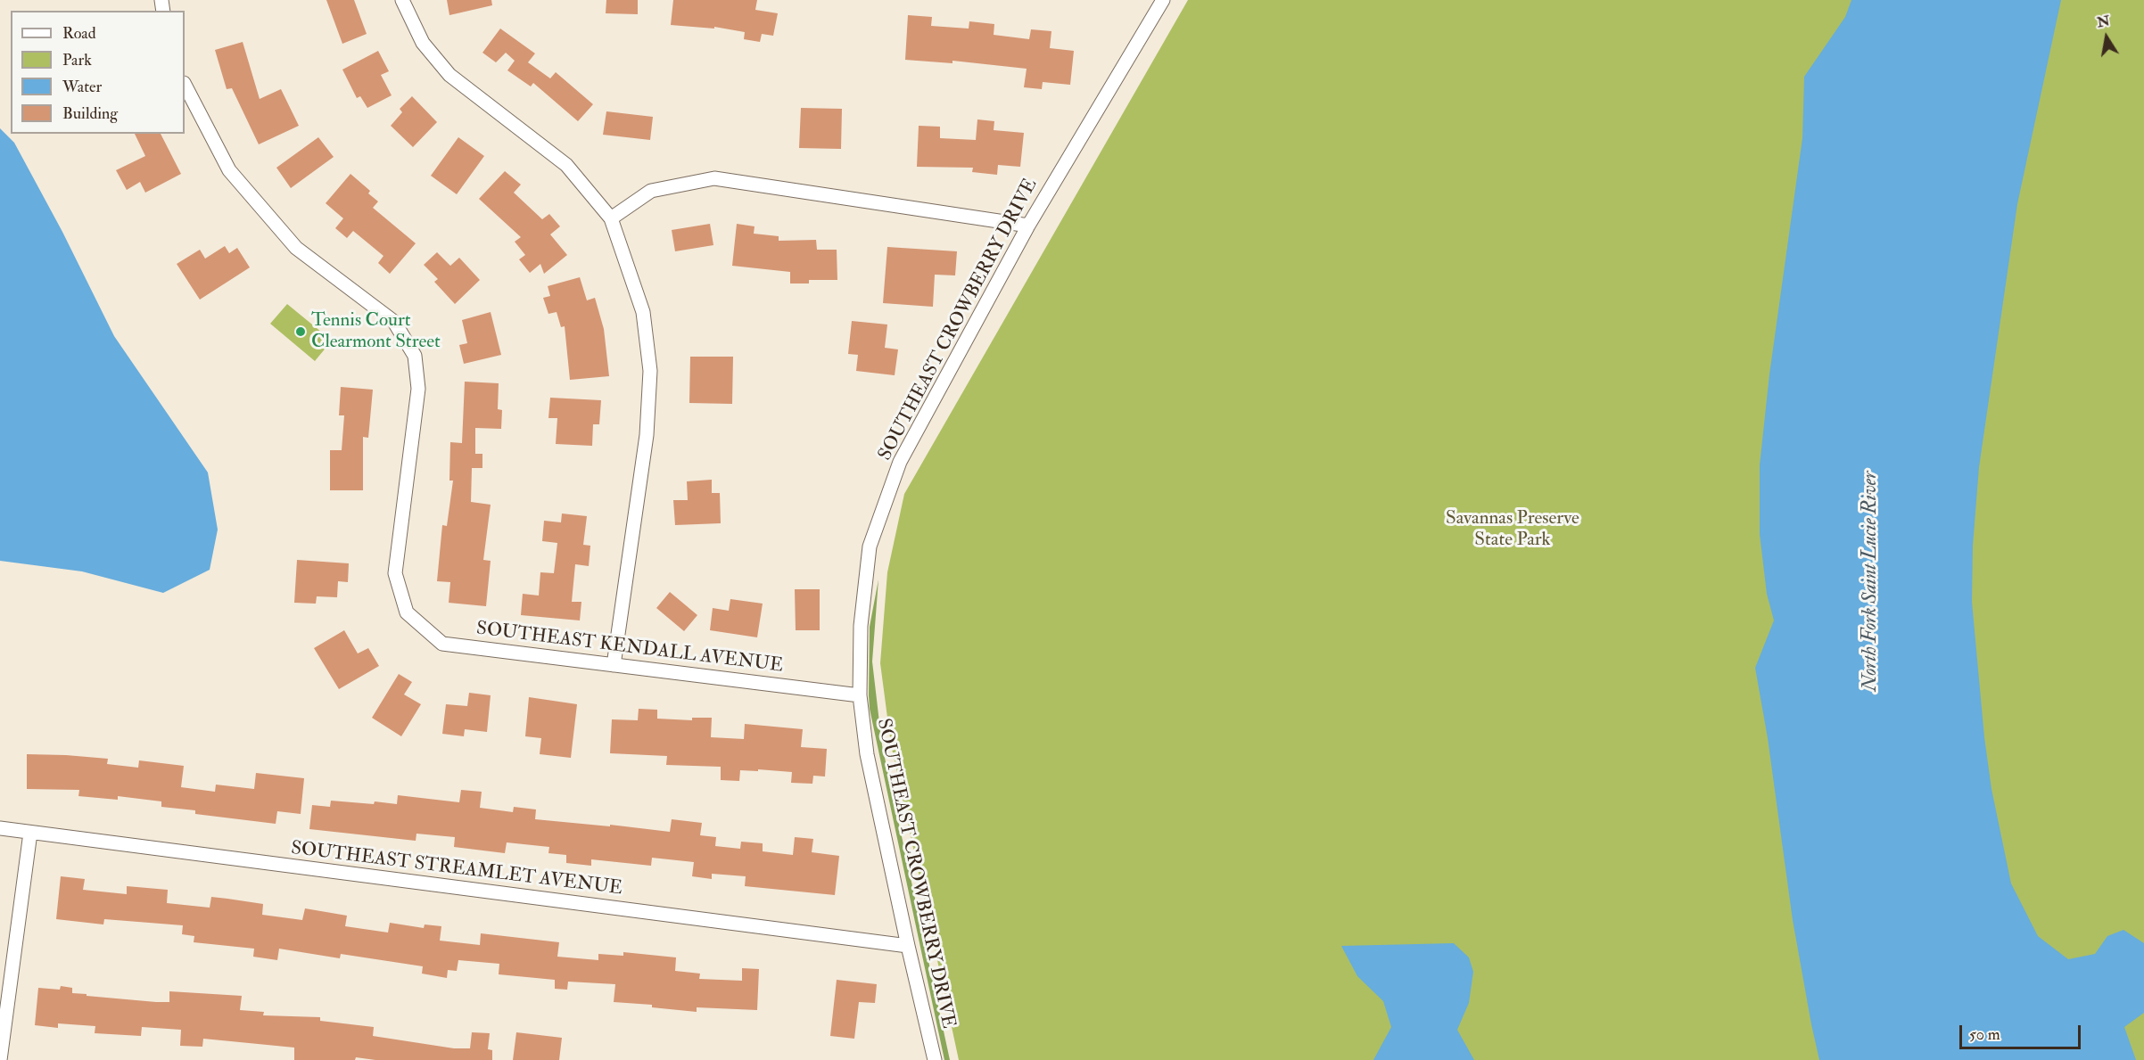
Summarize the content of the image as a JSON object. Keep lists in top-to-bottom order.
{
  "streets": {
    "street": ["SOUTHEAST CROWBERRY DRIVE", "SOUTHEAST KENDALL AVENUE", "SOUTHEAST STREAMLET AVENUE"]
  },
  "crossings": [
    ["SOUTHEAST CROWBERRY DRIVE", "SOUTHEAST KENDALL AVENUE"],
    ["SOUTHEAST CROWBERRY DRIVE", "SOUTHEAST STREAMLET AVENUE"]
  ],
  "water": ["North Fork Saint Lucie River"],
  "parks": ["Savannas Preserve State Park"],
  "places": ["Tennis Court Clearmont Street"],
  "legend": [
    "Road",
    "Park",
    "Water",
    "Building"
  ],
  "scale_bar": "50 m",
  "north": "top"
}
